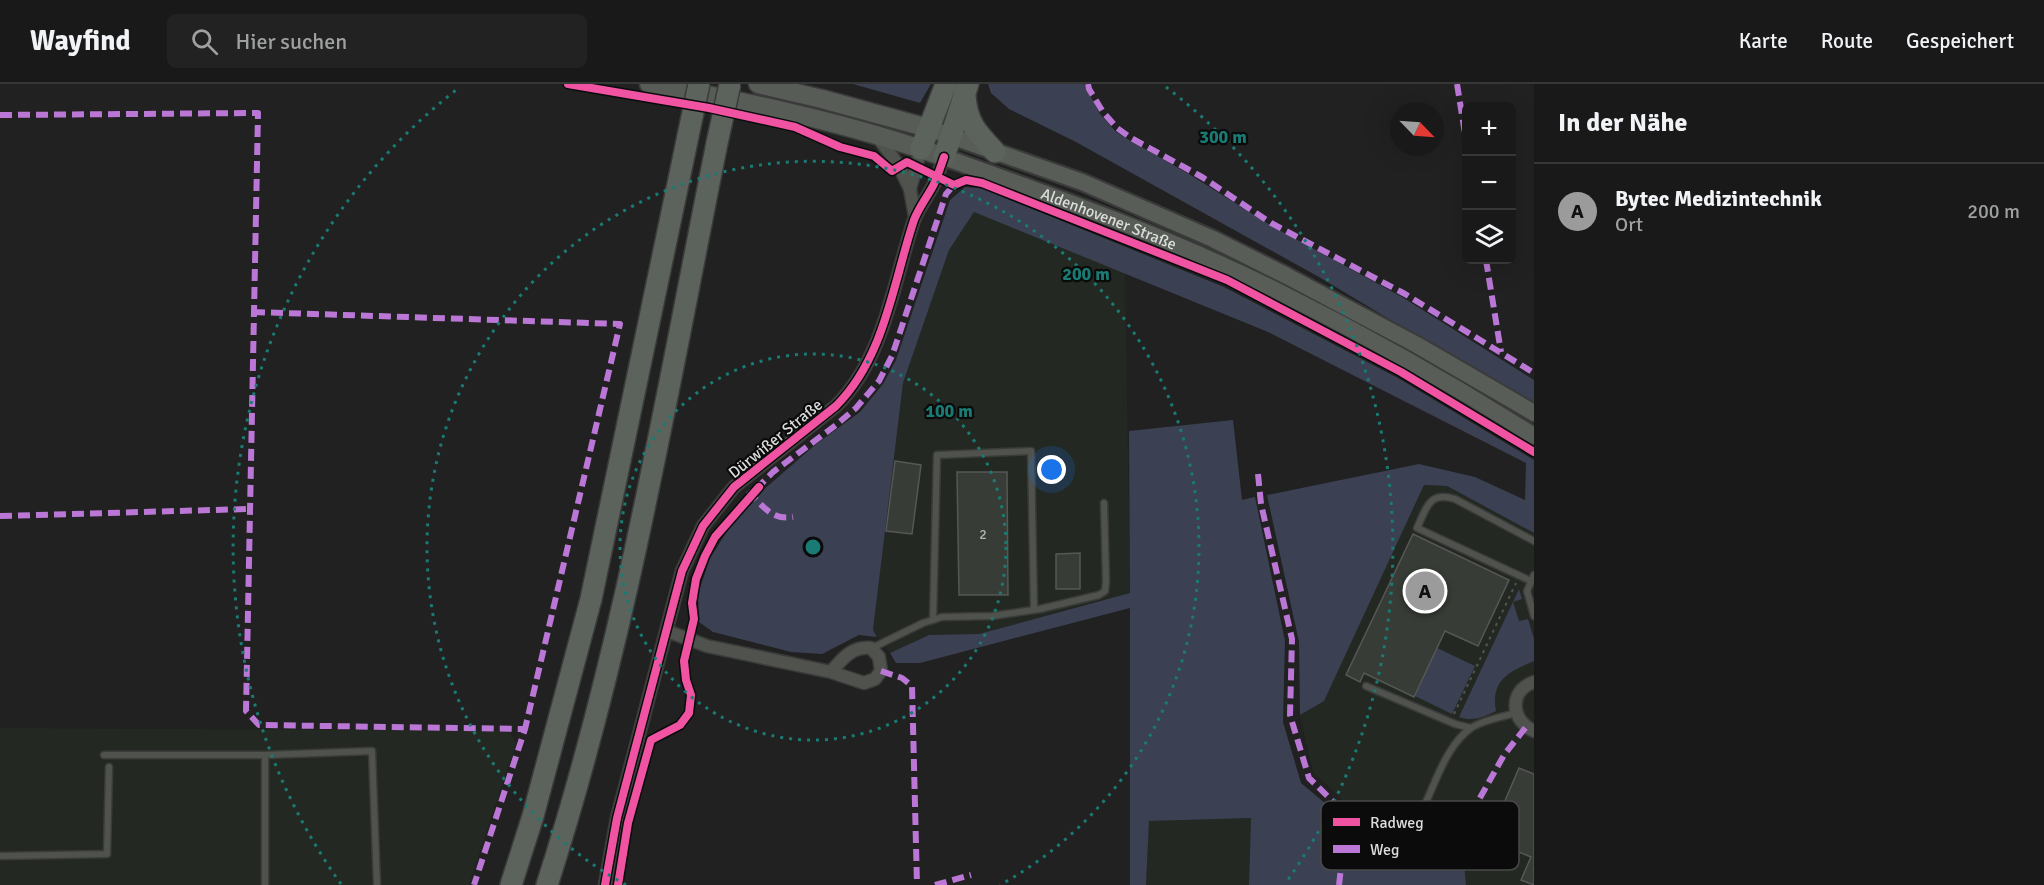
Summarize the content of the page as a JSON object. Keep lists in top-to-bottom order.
{
  "streets": {
    "main road": ["Aldenhovener Straße"],
    "street": ["Dürwißer Straße"]
  },
  "crossings": [
    ["Aldenhovener Straße", "Dürwißer Straße"]
  ],
  "house_numbers": ["2"],
  "legend": ["Radweg", "Weg"],
  "north": "bottom right",
  "page": {
    "header": "Wayfind",
    "search": "Hier suchen",
    "nav": ["Karte", "Route", "Gespeichert"],
    "heading": "In der Nähe",
    "map_buttons": ["+", "−"],
    "list": [
      {
        "mark": "A",
        "name": "Bytec Medizintechnik",
        "note": "Ort",
        "value": "200 m"
      }
    ],
    "pins": "A"
  },
  "rings": ["300 m", "200 m", "100 m"]
}
